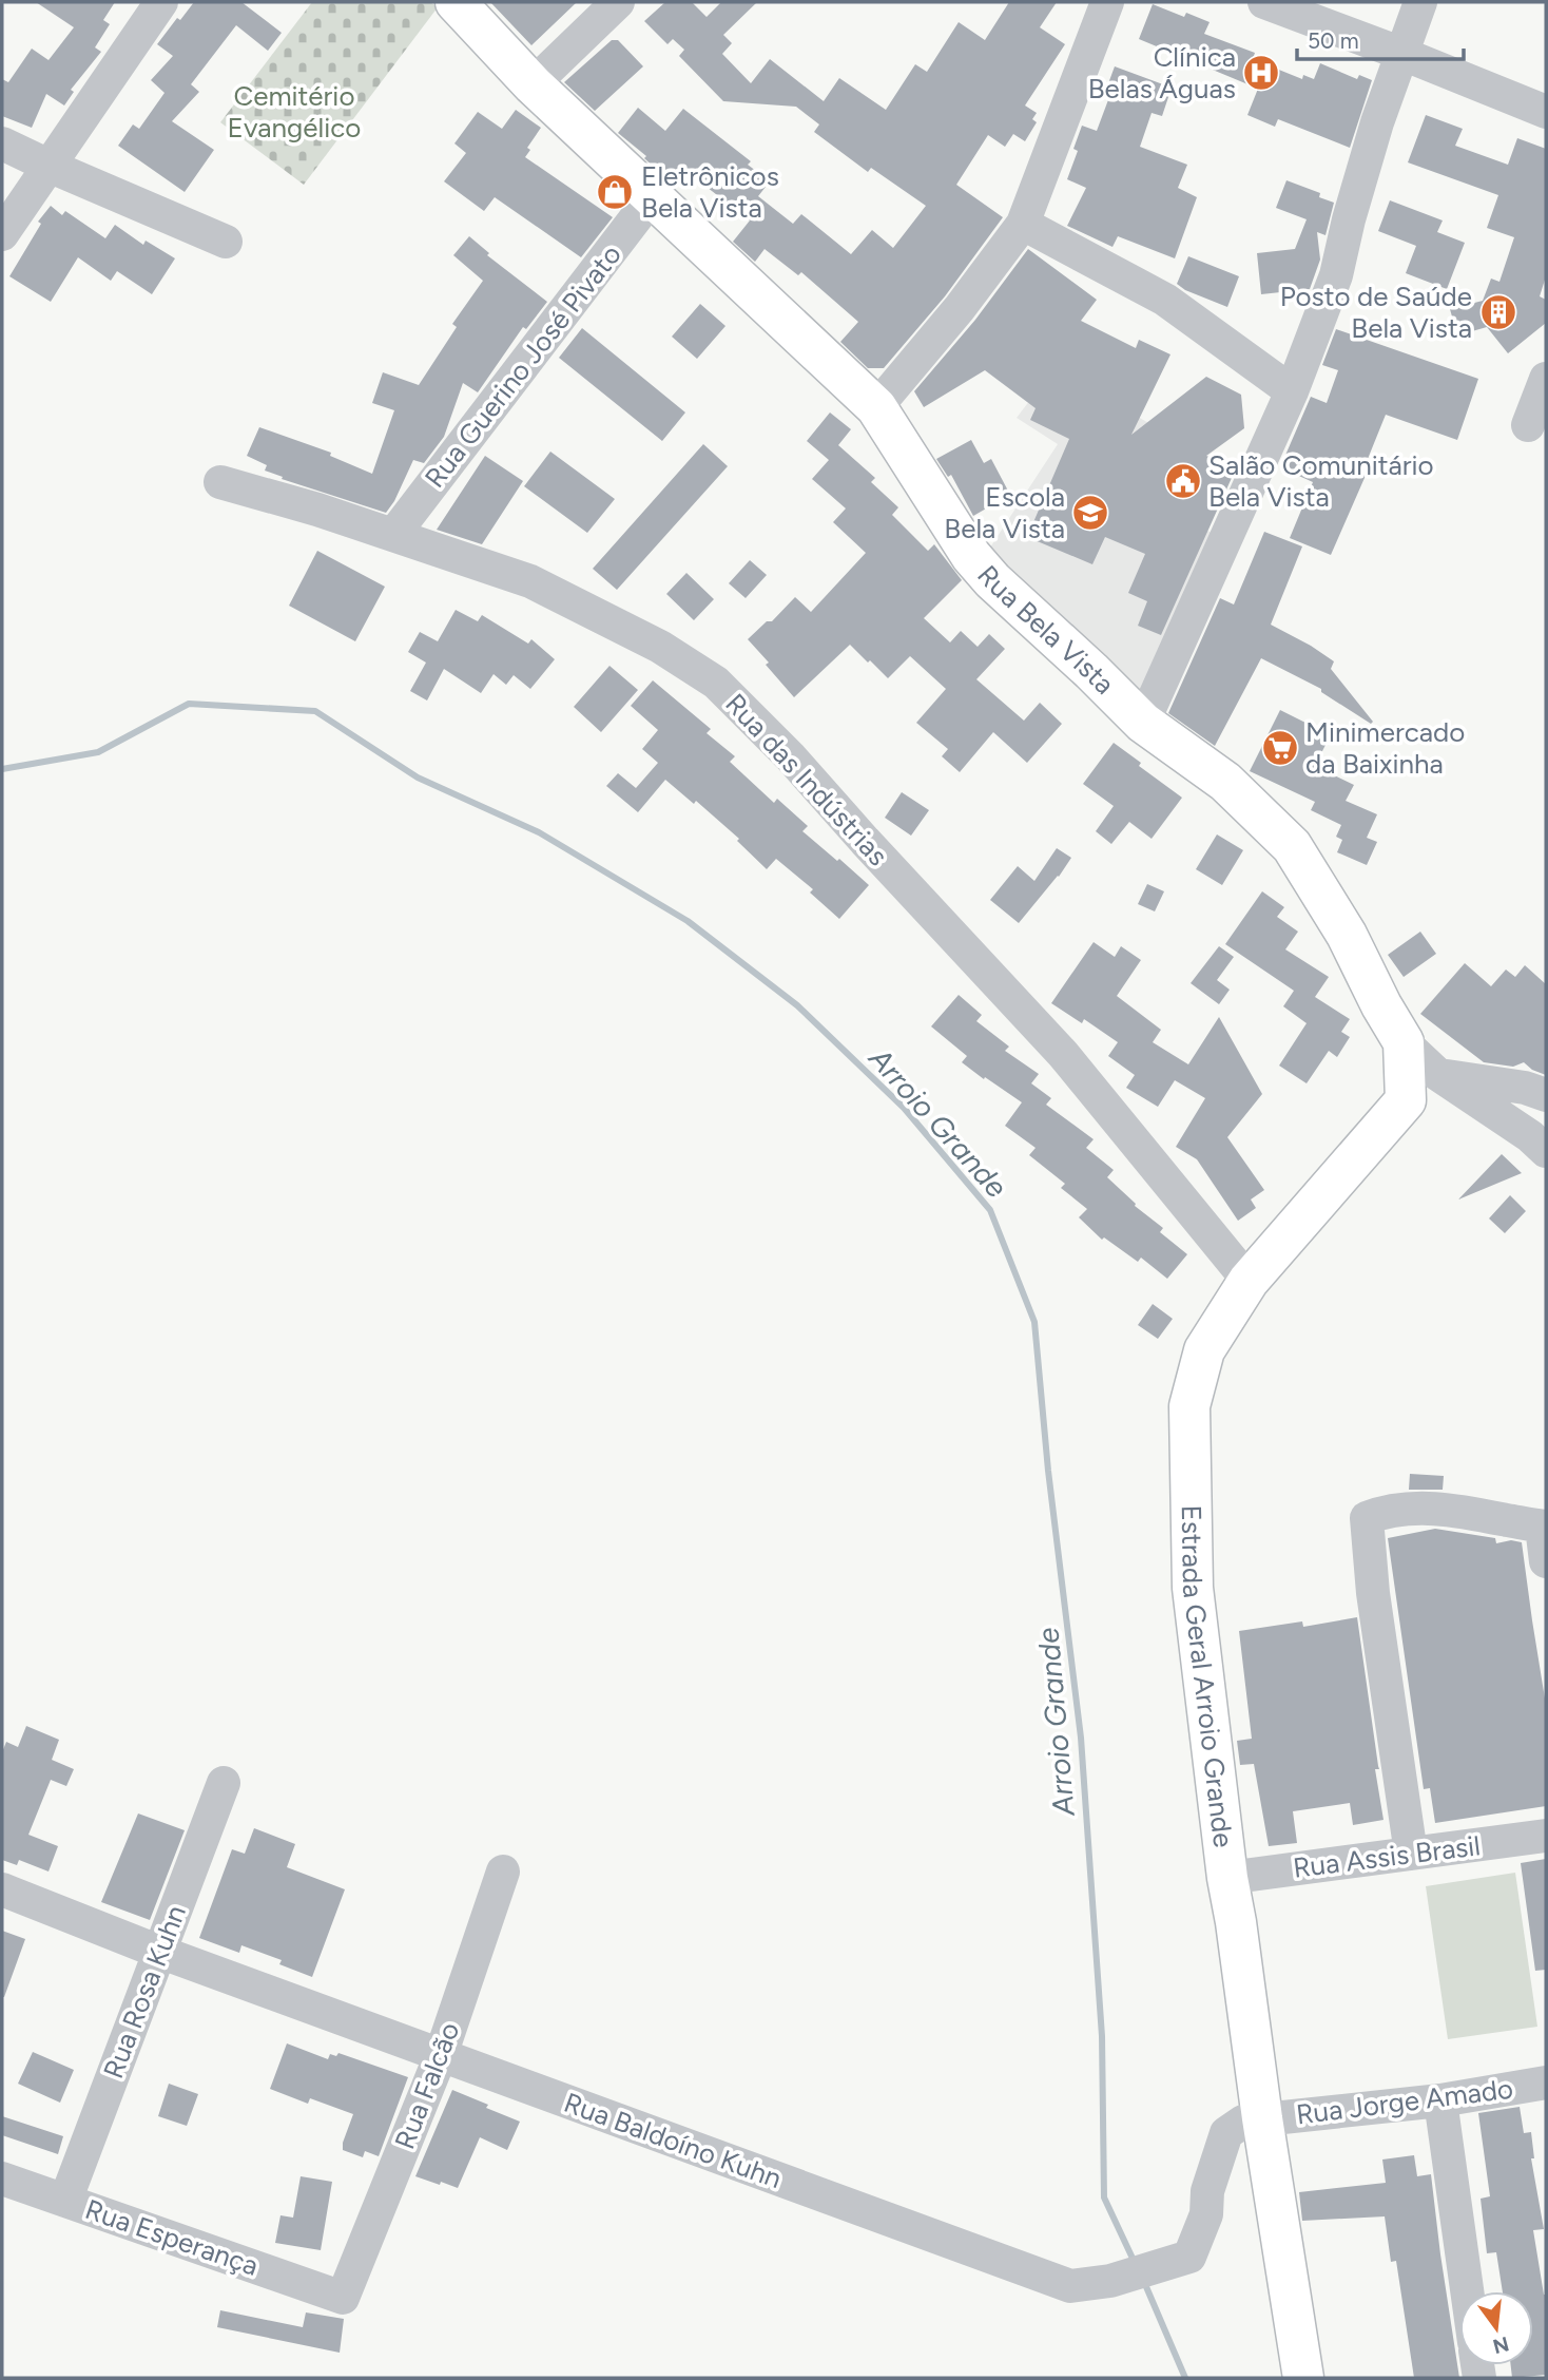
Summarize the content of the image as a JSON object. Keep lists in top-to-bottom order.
{
  "streets": {
    "main road": ["Rua Bela Vista", "Estrada Geral Arroio Grande"],
    "street": [
      "Rua Guerino José Pivato",
      "Rua das Indústrias",
      "Rua Assis Brasil",
      "Rua Rosa Kuhn",
      "Rua Falcão",
      "Rua Jorge Amado",
      "Rua Baldoíno Kuhn",
      "Rua Esperança"
    ]
  },
  "crossings": [
    ["Rua Guerino José Pivato", "Rua Bela Vista"],
    ["Rua Guerino José Pivato", "Rua das Indústrias"],
    ["Rua Bela Vista", "Estrada Geral Arroio Grande"],
    ["Rua das Indústrias", "Estrada Geral Arroio Grande"],
    ["Estrada Geral Arroio Grande", "Rua Assis Brasil"],
    ["Estrada Geral Arroio Grande", "Rua Jorge Amado"],
    ["Estrada Geral Arroio Grande", "Rua Baldoíno Kuhn"],
    ["Rua Rosa Kuhn", "Rua Baldoíno Kuhn"],
    ["Rua Rosa Kuhn", "Rua Esperança"],
    ["Rua Falcão", "Rua Baldoíno Kuhn"],
    ["Rua Falcão", "Rua Esperança"],
    ["Rua Jorge Amado", "Rua Baldoíno Kuhn"]
  ],
  "water": ["Arroio Grande"],
  "parks": ["Cemitério Evangélico"],
  "places": {
    "hospital": ["Clínica Belas Águas"],
    "shop": ["Eletrônicos Bela Vista"],
    "building": ["Posto de Saúde Bela Vista"],
    "public building": ["Salão Comunitário Bela Vista"],
    "school or university": ["Escola Bela Vista"],
    "supermarket": ["Minimercado da Baixinha"]
  },
  "scale_bar": "50 m",
  "north": "bottom"
}
